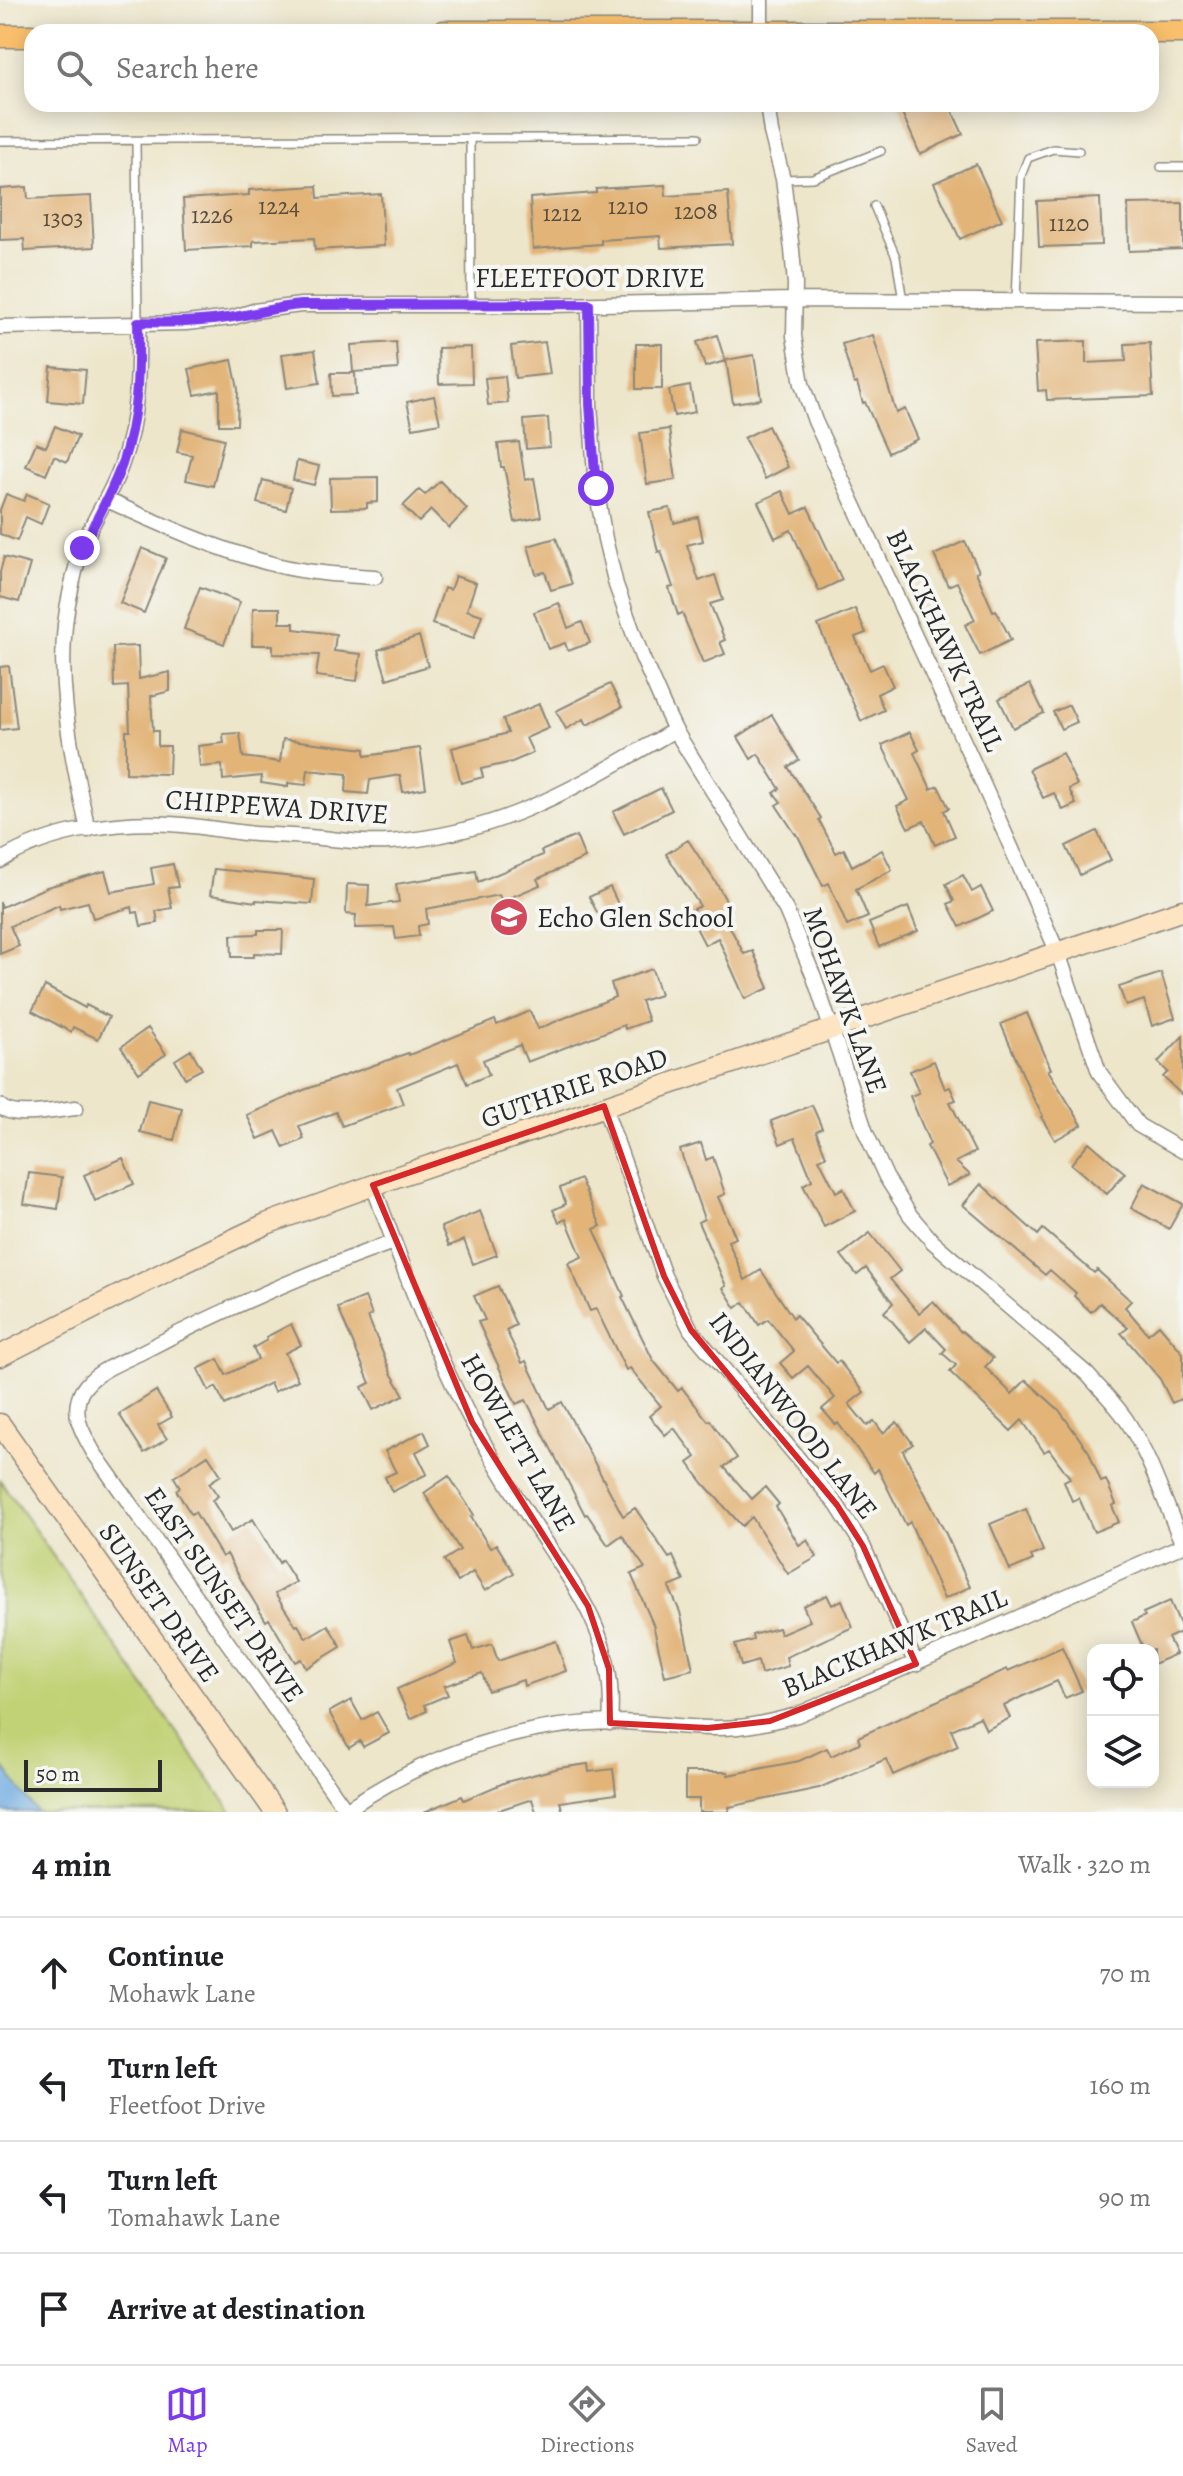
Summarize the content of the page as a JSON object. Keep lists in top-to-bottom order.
{
  "streets": {
    "street": [
      "FLEETFOOT DRIVE",
      "BLACKHAWK TRAIL",
      "CHIPPEWA DRIVE",
      "MOHAWK LANE",
      "GUTHRIE ROAD",
      "INDIANWOOD LANE",
      "HOWLETT LANE",
      "EAST SUNSET DRIVE",
      "SUNSET DRIVE"
    ]
  },
  "crossings": [
    ["FLEETFOOT DRIVE", "BLACKHAWK TRAIL"],
    ["FLEETFOOT DRIVE", "MOHAWK LANE"],
    ["BLACKHAWK TRAIL", "MOHAWK LANE"],
    ["BLACKHAWK TRAIL", "GUTHRIE ROAD"],
    ["BLACKHAWK TRAIL", "INDIANWOOD LANE"],
    ["BLACKHAWK TRAIL", "HOWLETT LANE"],
    ["BLACKHAWK TRAIL", "EAST SUNSET DRIVE"],
    ["CHIPPEWA DRIVE", "MOHAWK LANE"],
    ["MOHAWK LANE", "GUTHRIE ROAD"],
    ["GUTHRIE ROAD", "INDIANWOOD LANE"],
    ["GUTHRIE ROAD", "HOWLETT LANE"],
    ["HOWLETT LANE", "EAST SUNSET DRIVE"]
  ],
  "places": {
    "school or university": ["Echo Glen School"]
  },
  "house_numbers": [
    "1224",
    "1210",
    "1208",
    "1212",
    "1226",
    "1303",
    "1120"
  ],
  "scale_bar": "50 m",
  "page": {
    "search": "Search here",
    "scale": "50 m",
    "heading": ["4 min", "Walk · 320 m"],
    "list": [
      ["Continue", "Mohawk Lane", "70 m"],
      ["Turn left", "Fleetfoot Drive", "160 m"],
      ["Turn left", "Tomahawk Lane", "90 m"],
      "Arrive at destination"
    ],
    "nav": ["Map", "Directions", "Saved"]
  }
}
